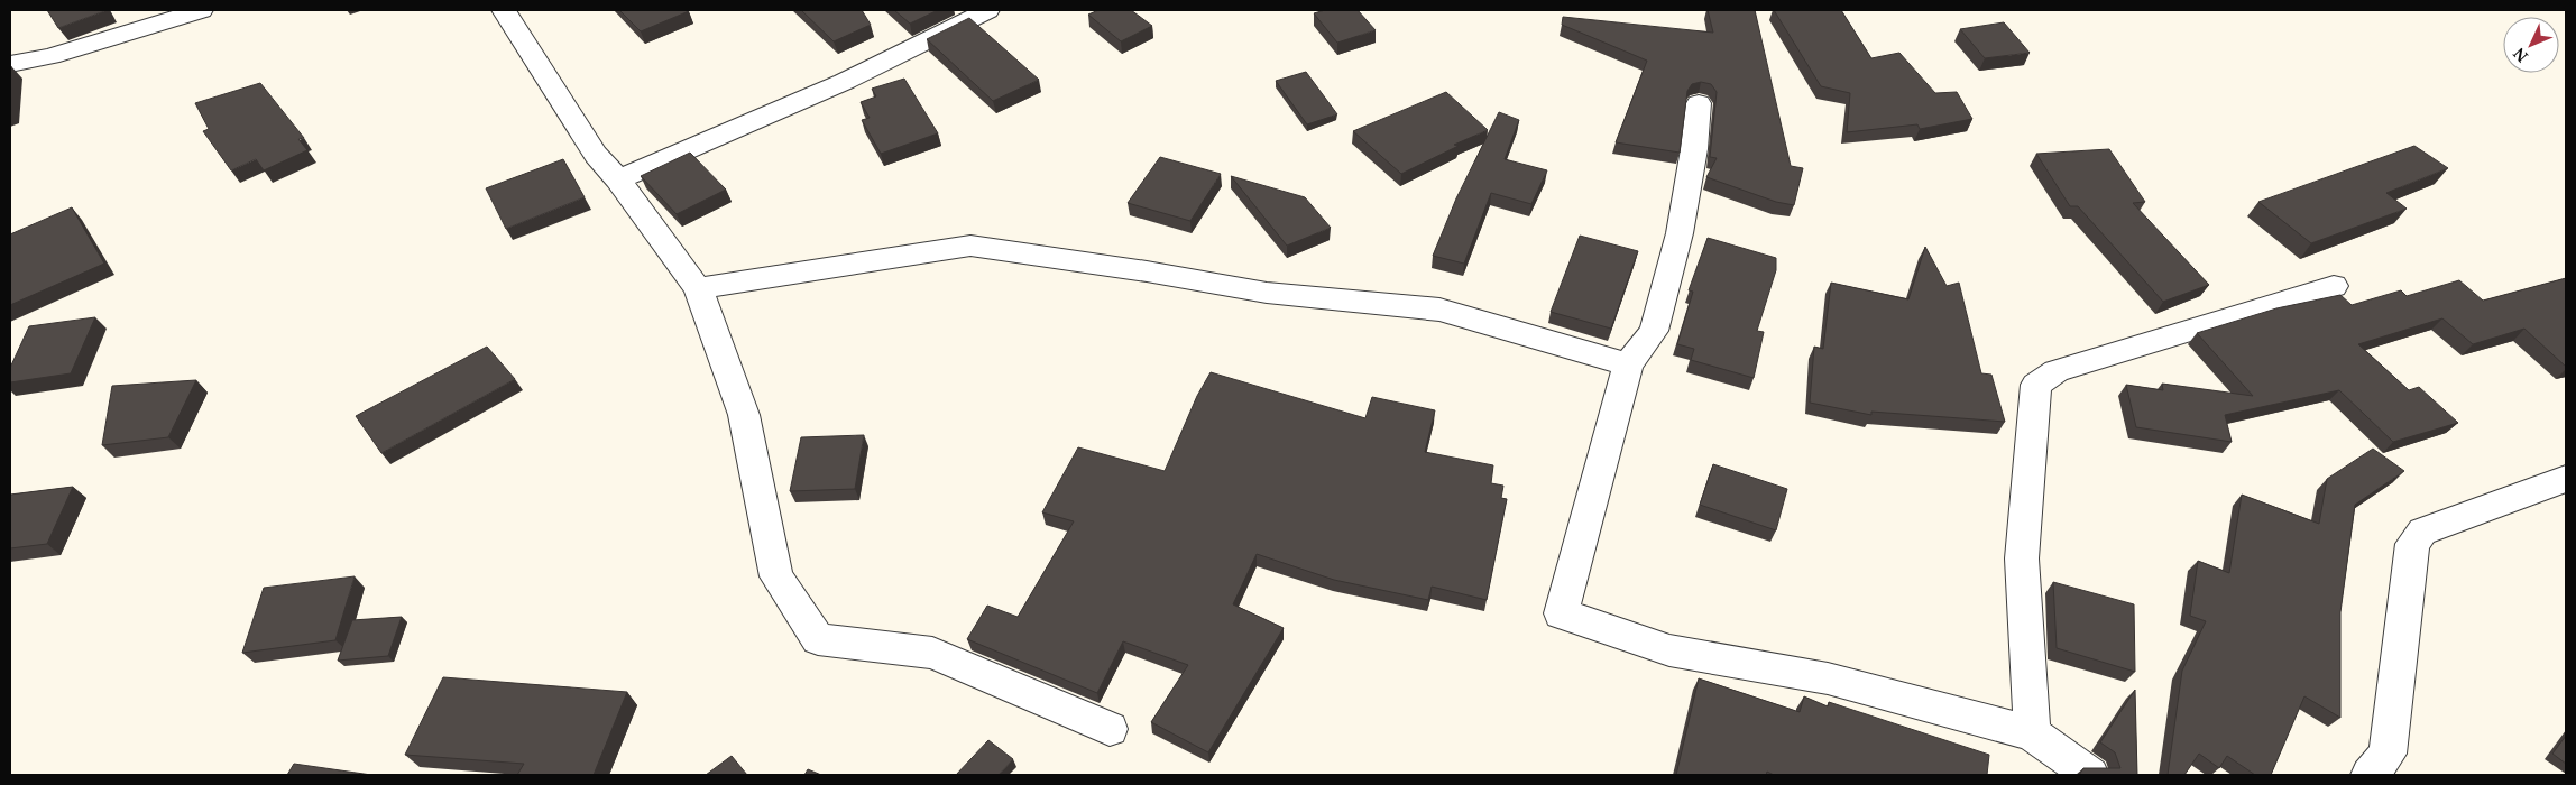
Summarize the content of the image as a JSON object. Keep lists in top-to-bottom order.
{
  "north": "bottom left"
}
